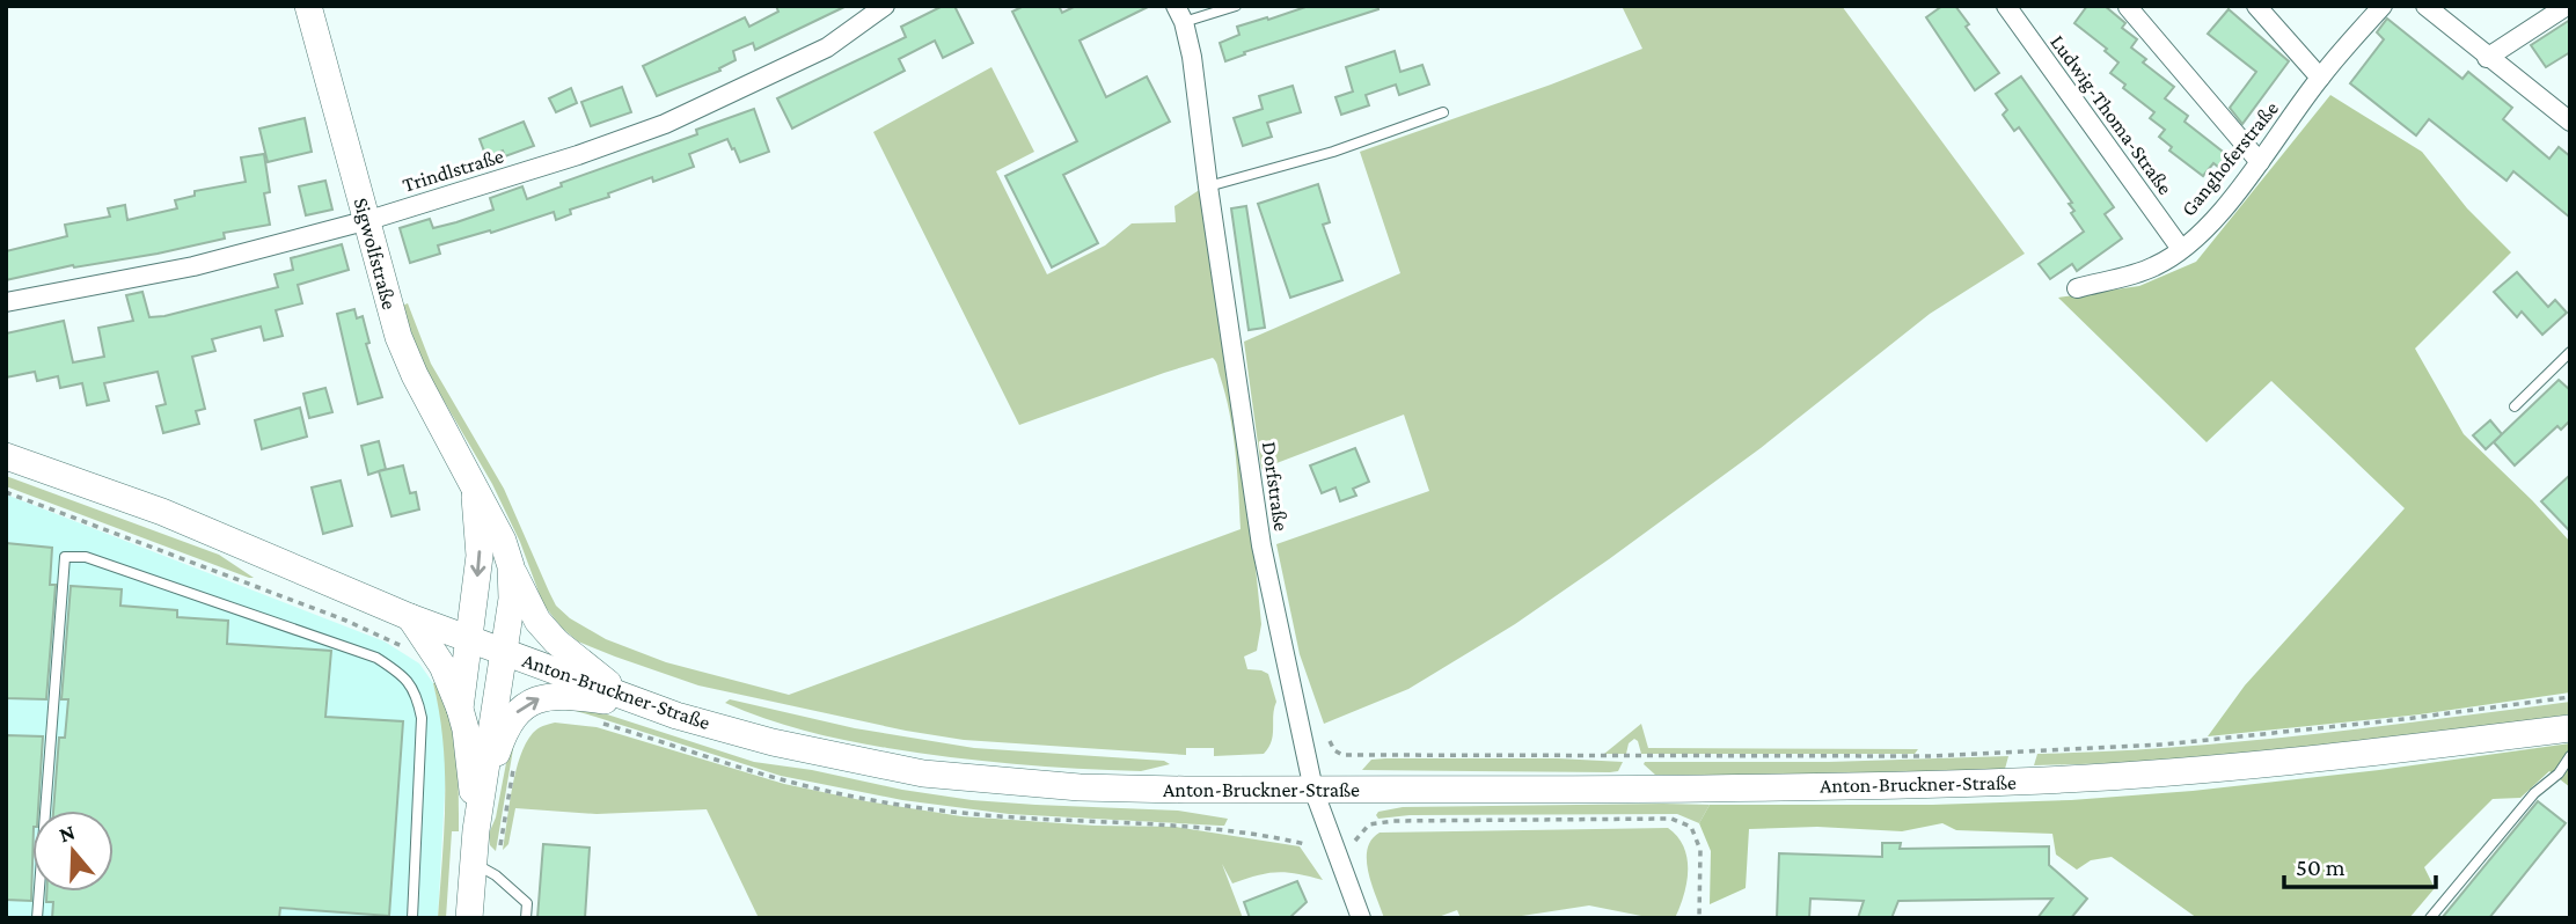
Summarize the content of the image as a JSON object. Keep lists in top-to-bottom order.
{
  "streets": {
    "main road": ["Sigwolfstraße", "Anton-Bruckner-Straße"],
    "street": [
      "Ludwig-Thoma-Straße",
      "Ganghoferstraße",
      "Trindlstraße",
      "Dorfstraße"
    ]
  },
  "crossings": [
    ["Ludwig-Thoma-Straße", "Ganghoferstraße"],
    ["Trindlstraße", "Sigwolfstraße"],
    ["Sigwolfstraße", "Anton-Bruckner-Straße"],
    ["Dorfstraße", "Anton-Bruckner-Straße"]
  ],
  "scale_bar": "50 m",
  "north": "top"
}
